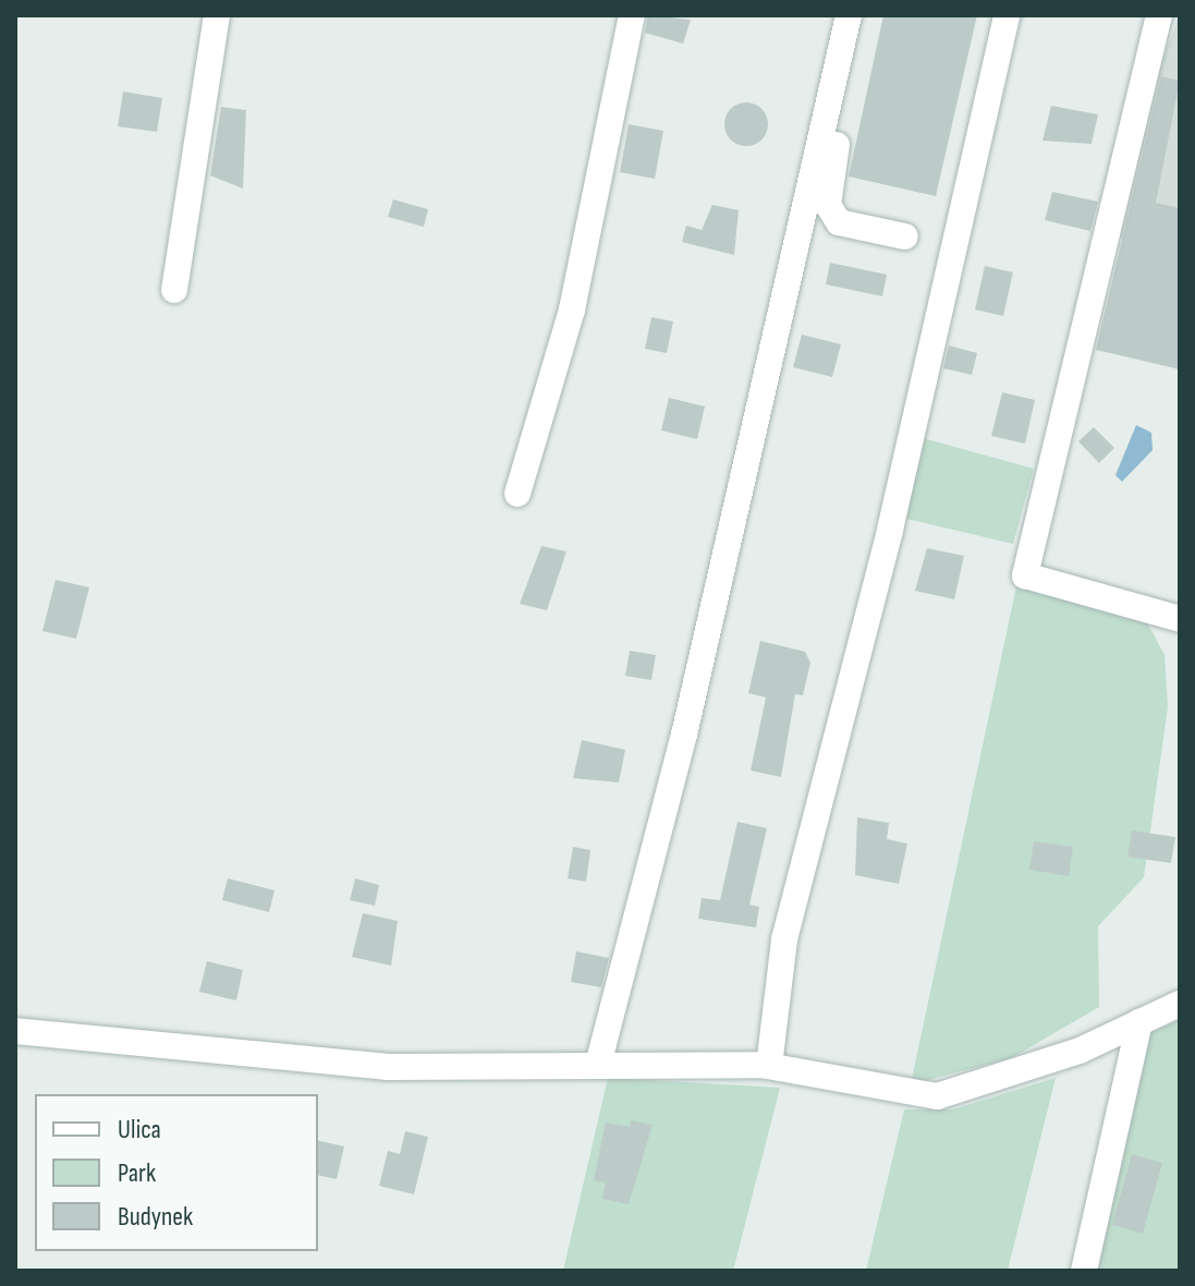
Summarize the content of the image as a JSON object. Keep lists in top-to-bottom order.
{
  "legend": ["Ulica", "Park", "Budynek"]
}
